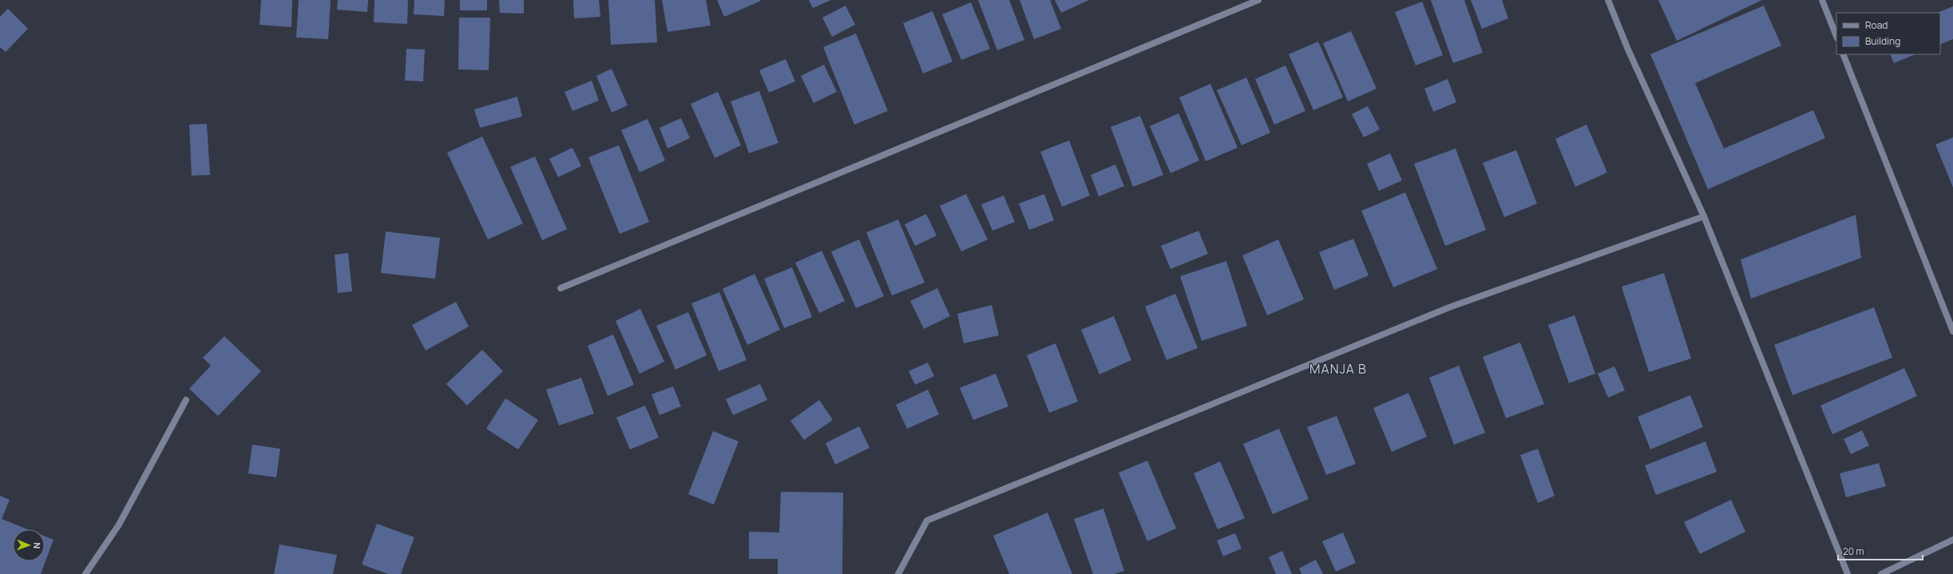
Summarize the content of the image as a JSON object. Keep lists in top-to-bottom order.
{
  "districts": ["MANJA B"],
  "legend": ["Road", "Building"],
  "scale_bar": "20 m",
  "north": "right"
}
